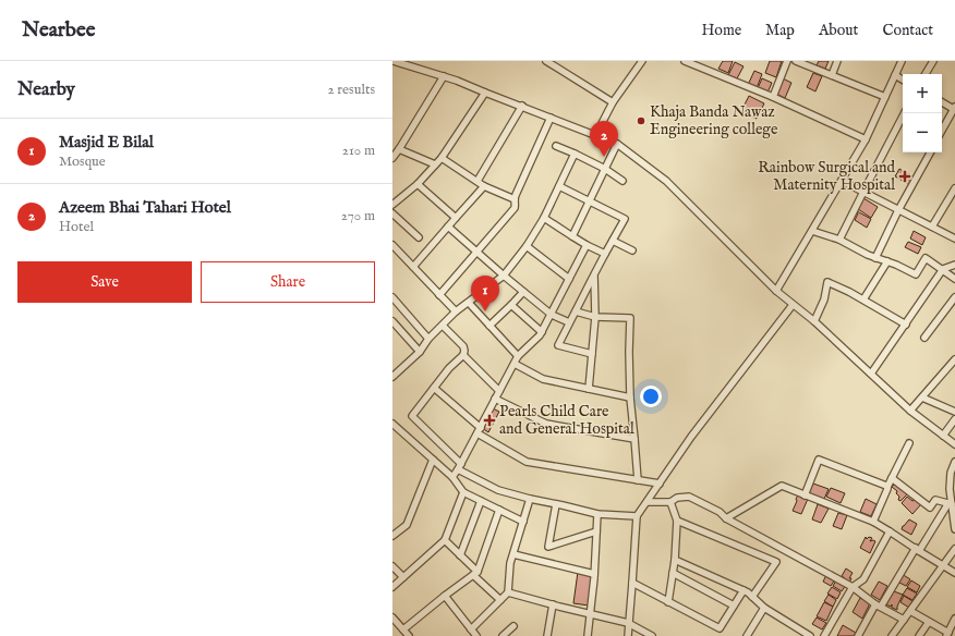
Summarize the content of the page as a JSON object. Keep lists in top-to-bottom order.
{
  "places": {
    "other": ["Khaja Banda Nawaz Engineering college"],
    "health": ["Rainbow Surgical and Maternity Hospital", "Pearls Child Care and General Hospital"]
  },
  "page": {
    "header": "Nearbee",
    "nav": [
      "Home",
      "Map",
      "About",
      "Contact"
    ],
    "heading": ["Nearby", "2 results"],
    "map_buttons": ["+", "−"],
    "list": [
      {
        "mark": "1",
        "name": "Masjid E Bilal",
        "note": "Mosque",
        "value": "210 m"
      },
      {
        "mark": "2",
        "name": "Azeem Bhai Tahari Hotel",
        "note": "Hotel",
        "value": "270 m"
      }
    ],
    "pins": ["2", "1"],
    "buttons": ["Save", "Share"]
  }
}
